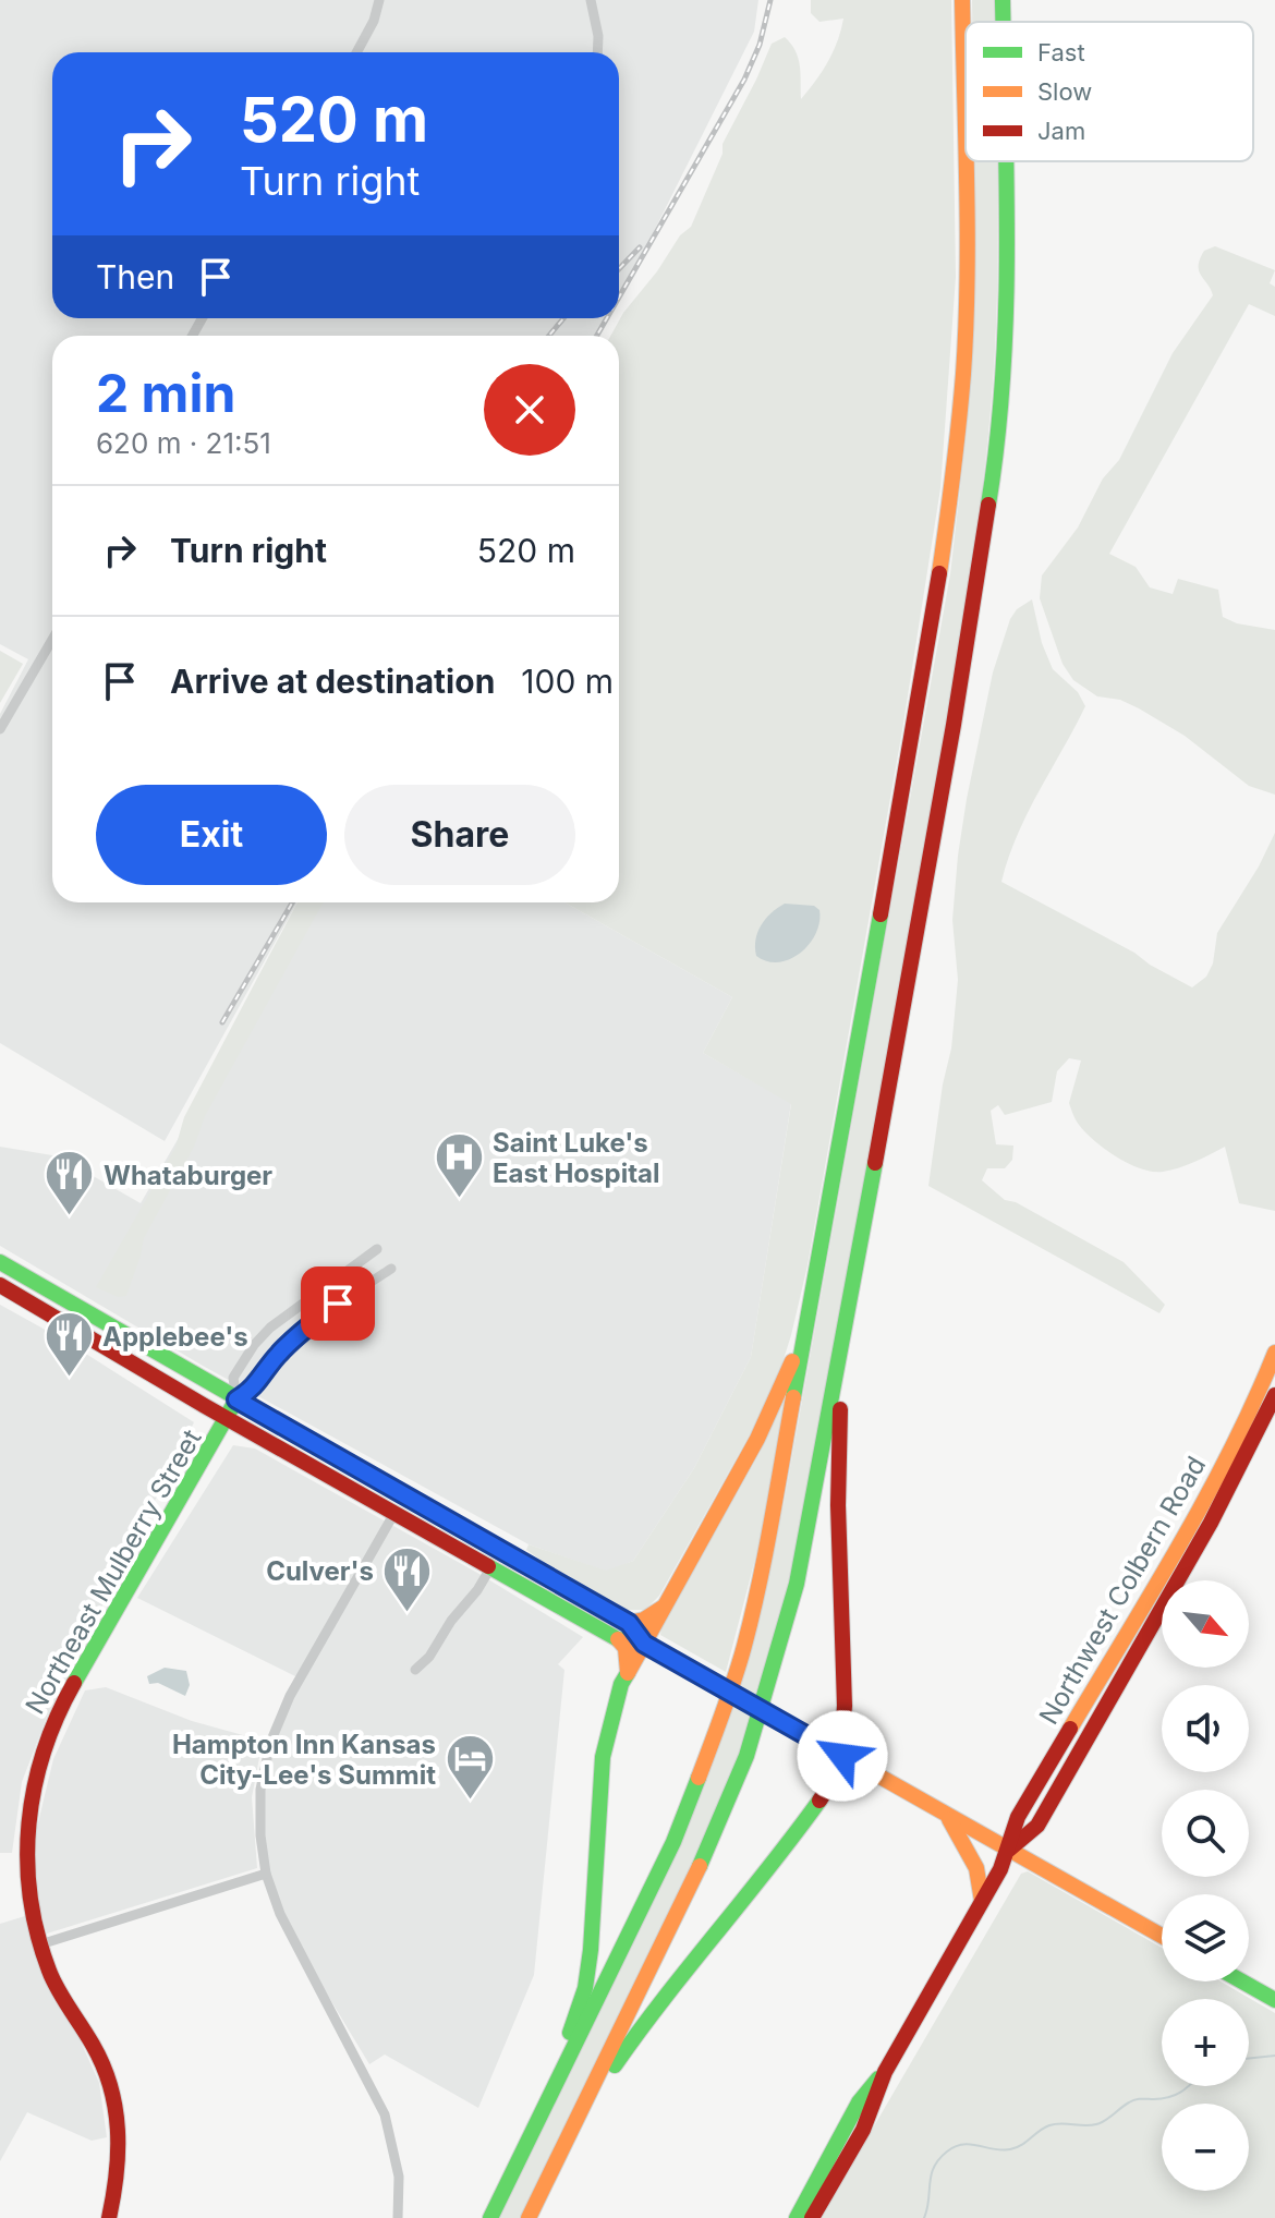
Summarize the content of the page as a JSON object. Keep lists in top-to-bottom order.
{
  "streets": {
    "main road": ["Northeast Mulberry Street", "Northwest Colbern Road"]
  },
  "places": {
    "hospital": ["Saint Luke's East Hospital"],
    "restaurant": ["Whataburger", "Applebee's", "Culver's"],
    "hotel": ["Hampton Inn Kansas City-Lee's Summit"]
  },
  "legend": ["Fast", "Slow", "Jam"],
  "north": "bottom right",
  "page": {
    "turn": ["520 m", "Turn right"],
    "then": "Then",
    "heading": ["2 min", "620 m · 21:51"],
    "list": [
      {
        "name": "Turn right",
        "value": "520 m"
      },
      {
        "name": "Arrive at destination",
        "value": "100 m"
      }
    ],
    "buttons": ["Exit", "Share"],
    "map_buttons": ["+", "−"]
  }
}
